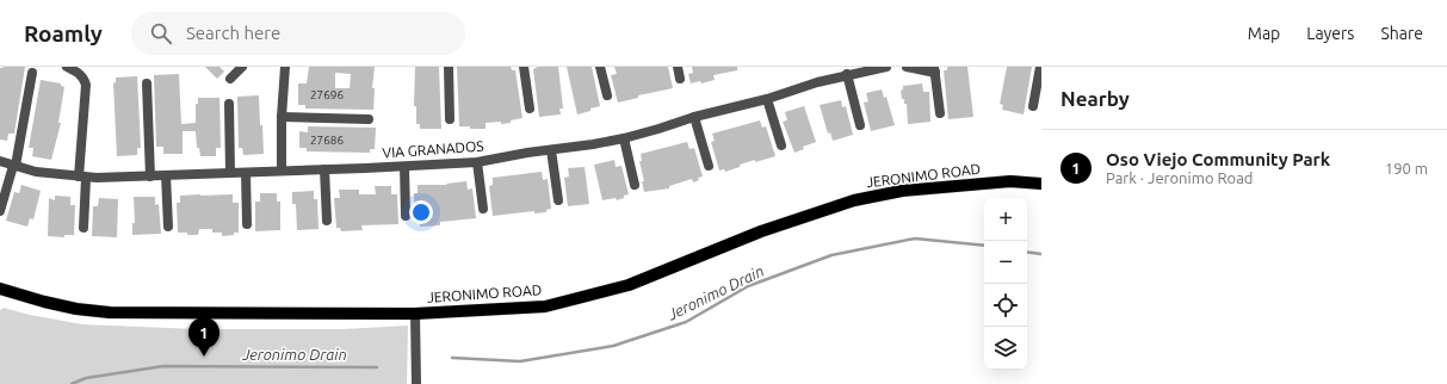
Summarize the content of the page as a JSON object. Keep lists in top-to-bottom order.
{
  "streets": {
    "main road": ["JERONIMO ROAD"],
    "street": ["VIA GRANADOS"]
  },
  "water": ["Jeronimo Drain"],
  "house_numbers": ["27696", "27686"],
  "page": {
    "header": "Roamly",
    "search": "Search here",
    "nav": ["Map", "Layers", "Share"],
    "heading": "Nearby",
    "list": [
      {
        "mark": "1",
        "name": "Oso Viejo Community Park",
        "note": "Park · Jeronimo Road",
        "value": "190 m"
      }
    ],
    "map_buttons": ["+", "−"],
    "pins": "1"
  }
}
